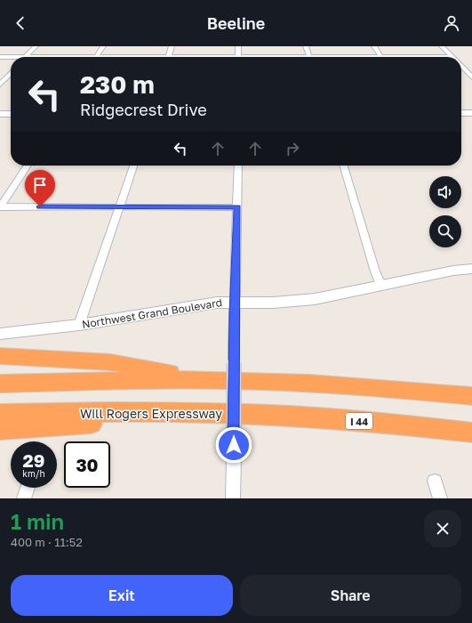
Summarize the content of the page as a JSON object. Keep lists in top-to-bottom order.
{
  "streets": {
    "highway": ["Will Rogers Expressway", "I 44"],
    "street": ["Northwest Grand Boulevard"]
  },
  "page": {
    "header": "Beeline",
    "turn": ["230 m", "Ridgecrest Drive"],
    "speed": "29 km/h",
    "limit": "30",
    "heading": ["1 min", "400 m · 11:52"],
    "buttons": ["Exit", "Share"]
  }
}
